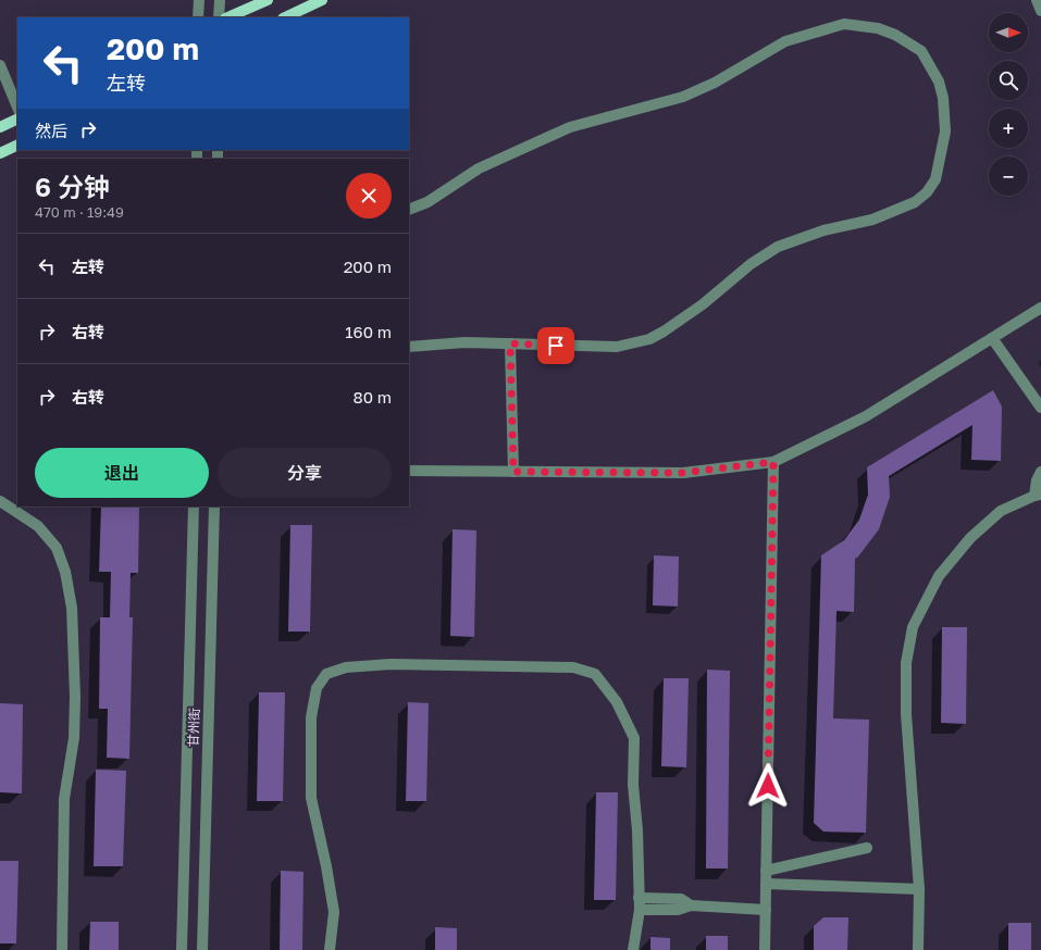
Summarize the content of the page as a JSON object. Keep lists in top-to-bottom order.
{
  "streets": {
    "street": ["甘州街"]
  },
  "north": "right",
  "page": {
    "map_buttons": ["+", "−"],
    "turn": ["200 m", "左转"],
    "then": "然后",
    "heading": ["6 分钟", "470 m · 19:49"],
    "list": [
      {
        "name": "左转",
        "value": "200 m"
      },
      {
        "name": "右转",
        "value": "160 m"
      },
      {
        "name": "右转",
        "value": "80 m"
      }
    ],
    "buttons": ["退出", "分享"]
  }
}
